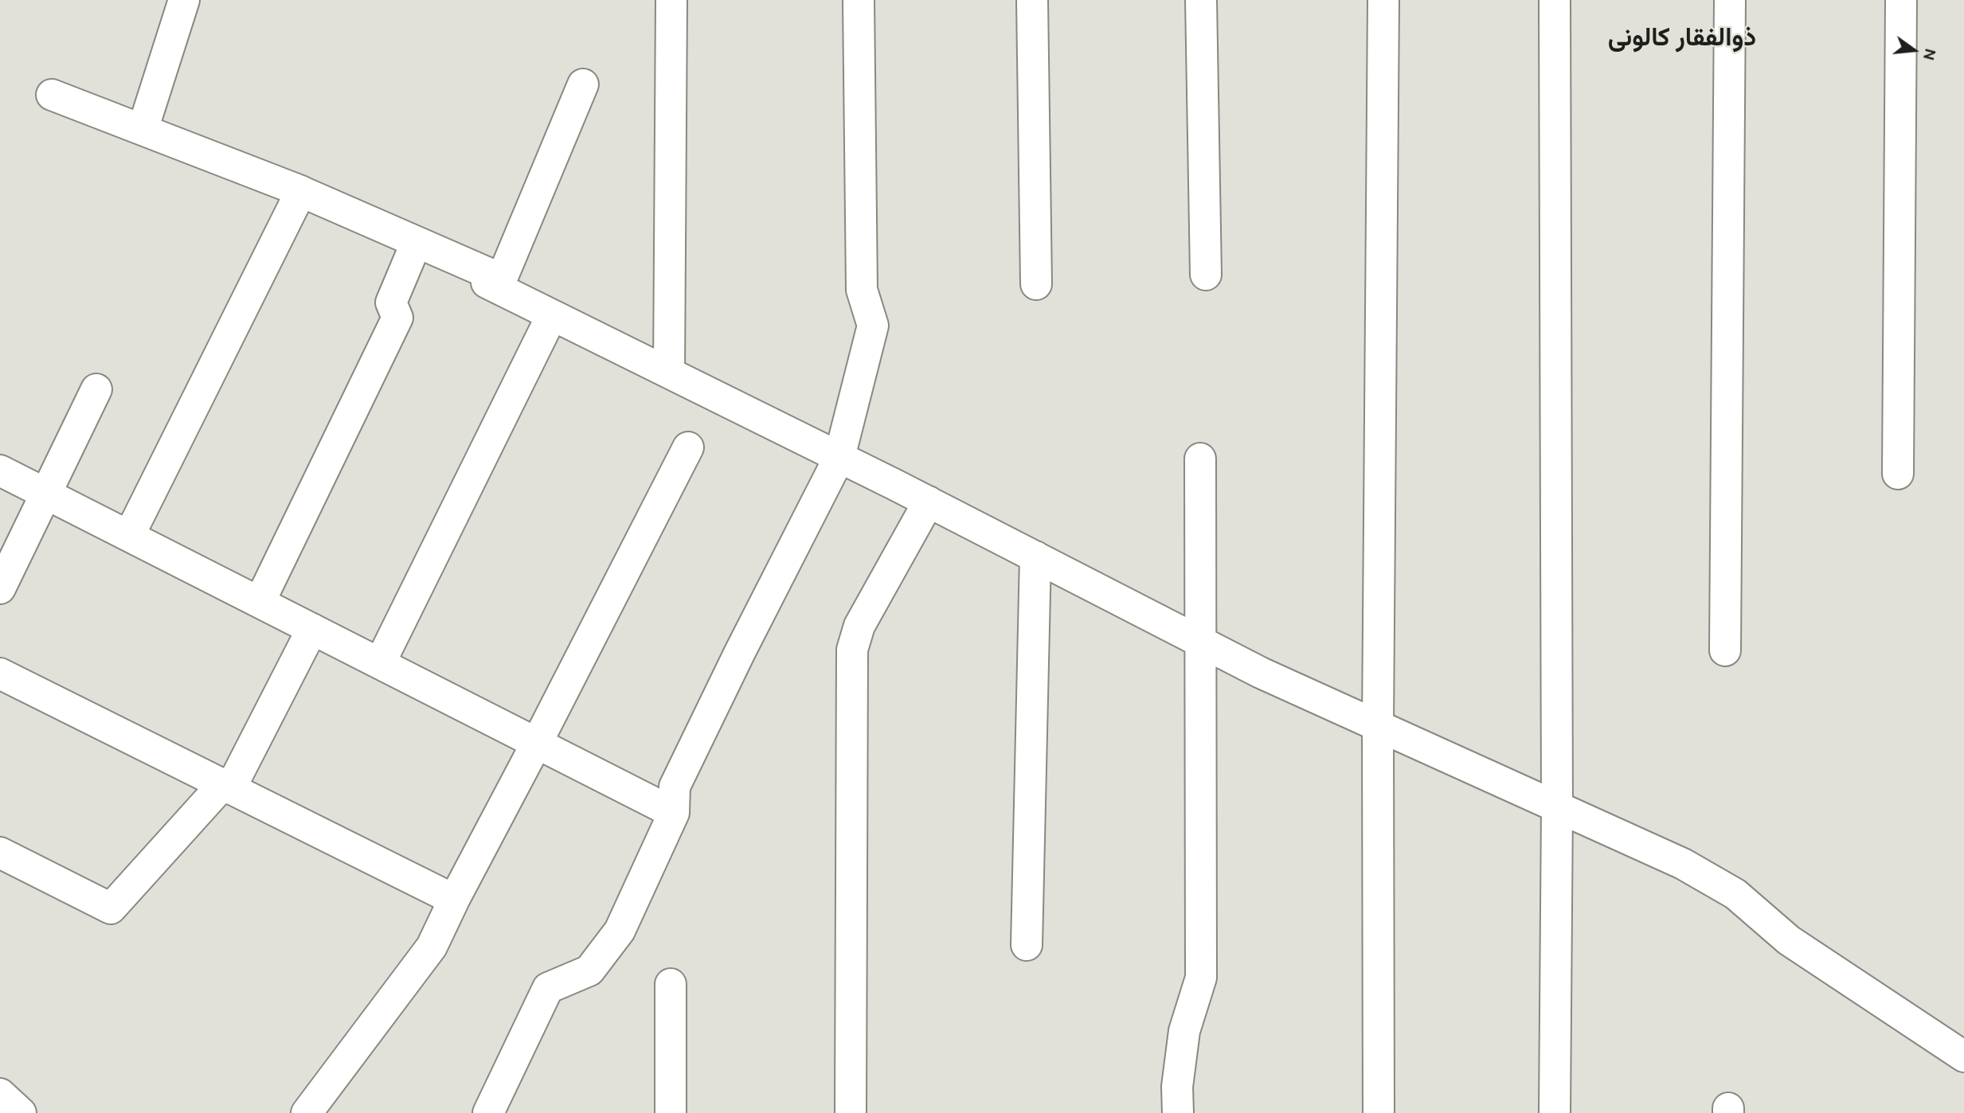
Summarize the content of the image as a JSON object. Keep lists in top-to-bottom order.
{
  "districts": ["ذوالفقار کالونی"],
  "north": "right"
}
